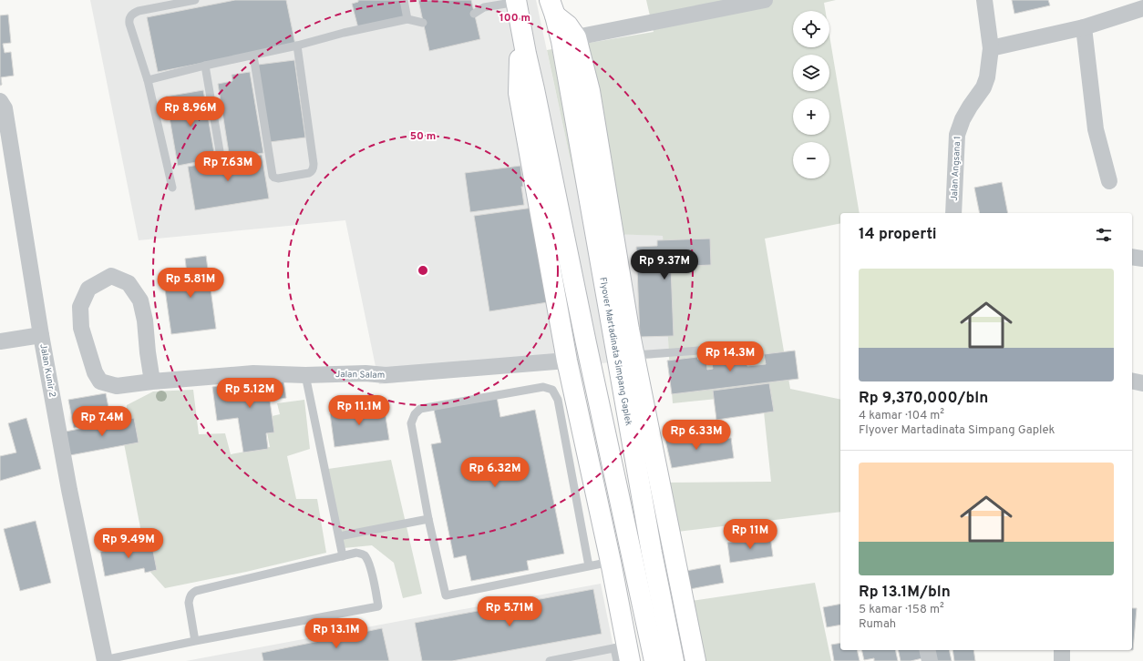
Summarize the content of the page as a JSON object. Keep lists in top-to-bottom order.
{
  "streets": {
    "highway": ["Flyover Martadinata Simpang Gaplek"],
    "street": ["Jalan Angsana 1", "Jalan Kunir 2", "Jalan Salam"]
  },
  "page": {
    "map_buttons": ["+", "−"],
    "price": [
      "Rp 8.96M",
      "Rp 7.63M",
      "Rp 9.37M",
      "Rp 5.81M",
      "Rp 14.3M",
      "Rp 5.12M",
      "Rp 11.1M",
      "Rp 7.4M",
      "Rp 6.33M",
      "Rp 6.32M",
      "Rp 11M",
      "Rp 9.49M",
      "Rp 5.71M",
      "Rp 13.1M"
    ],
    "heading": "14 properti",
    "list": [
      {
        "name": "Rp 9,370,000/bln",
        "note": "4 kamar · 104 m² · Flyover Martadinata Simpang Gaplek"
      },
      {
        "name": "Rp 13.1M/bln",
        "note": "5 kamar · 158 m² · Rumah"
      }
    ]
  },
  "rings": ["100 m", "50 m"]
}
